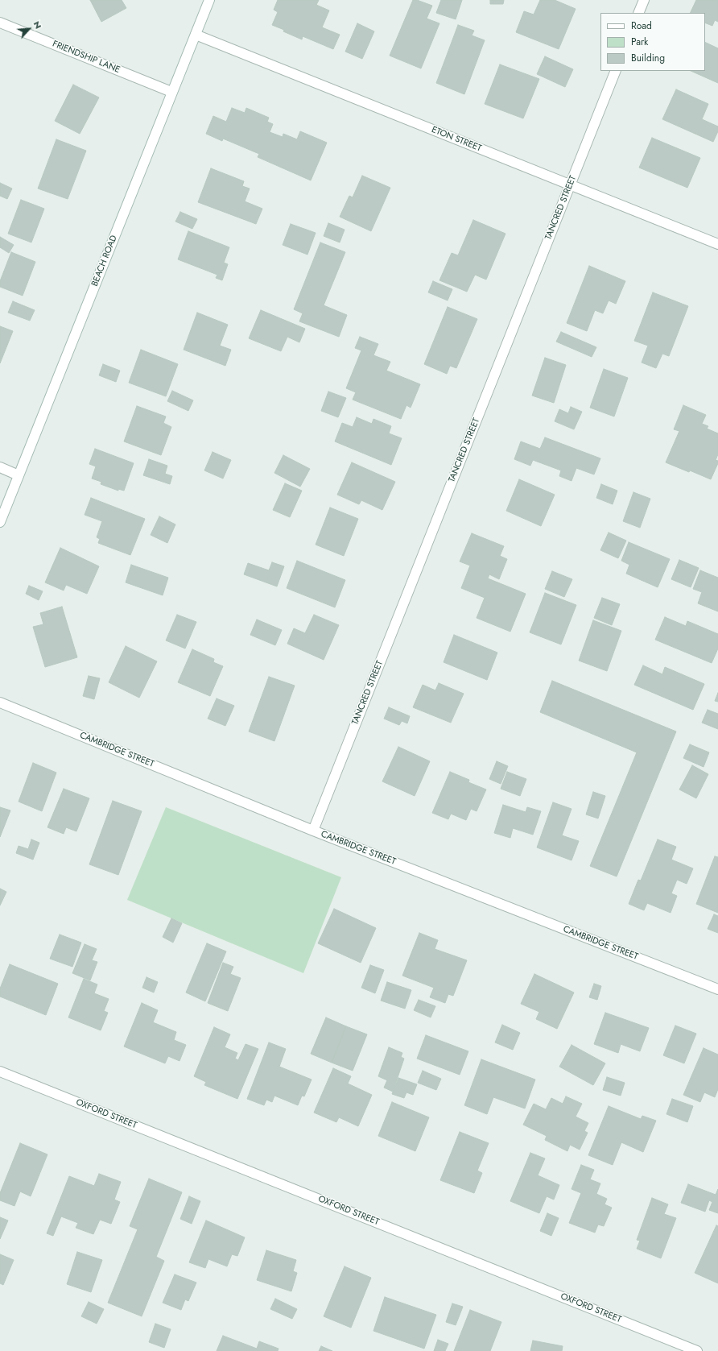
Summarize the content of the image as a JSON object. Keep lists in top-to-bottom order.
{
  "streets": {
    "street": [
      "FRIENDSHIP LANE",
      "ETON STREET",
      "TANCRED STREET",
      "BEACH ROAD",
      "CAMBRIDGE STREET",
      "OXFORD STREET"
    ]
  },
  "crossings": [
    ["FRIENDSHIP LANE", "BEACH ROAD"],
    ["ETON STREET", "TANCRED STREET"],
    ["ETON STREET", "BEACH ROAD"],
    ["TANCRED STREET", "CAMBRIDGE STREET"]
  ],
  "legend": ["Road", "Park", "Building"],
  "north": "top right"
}
